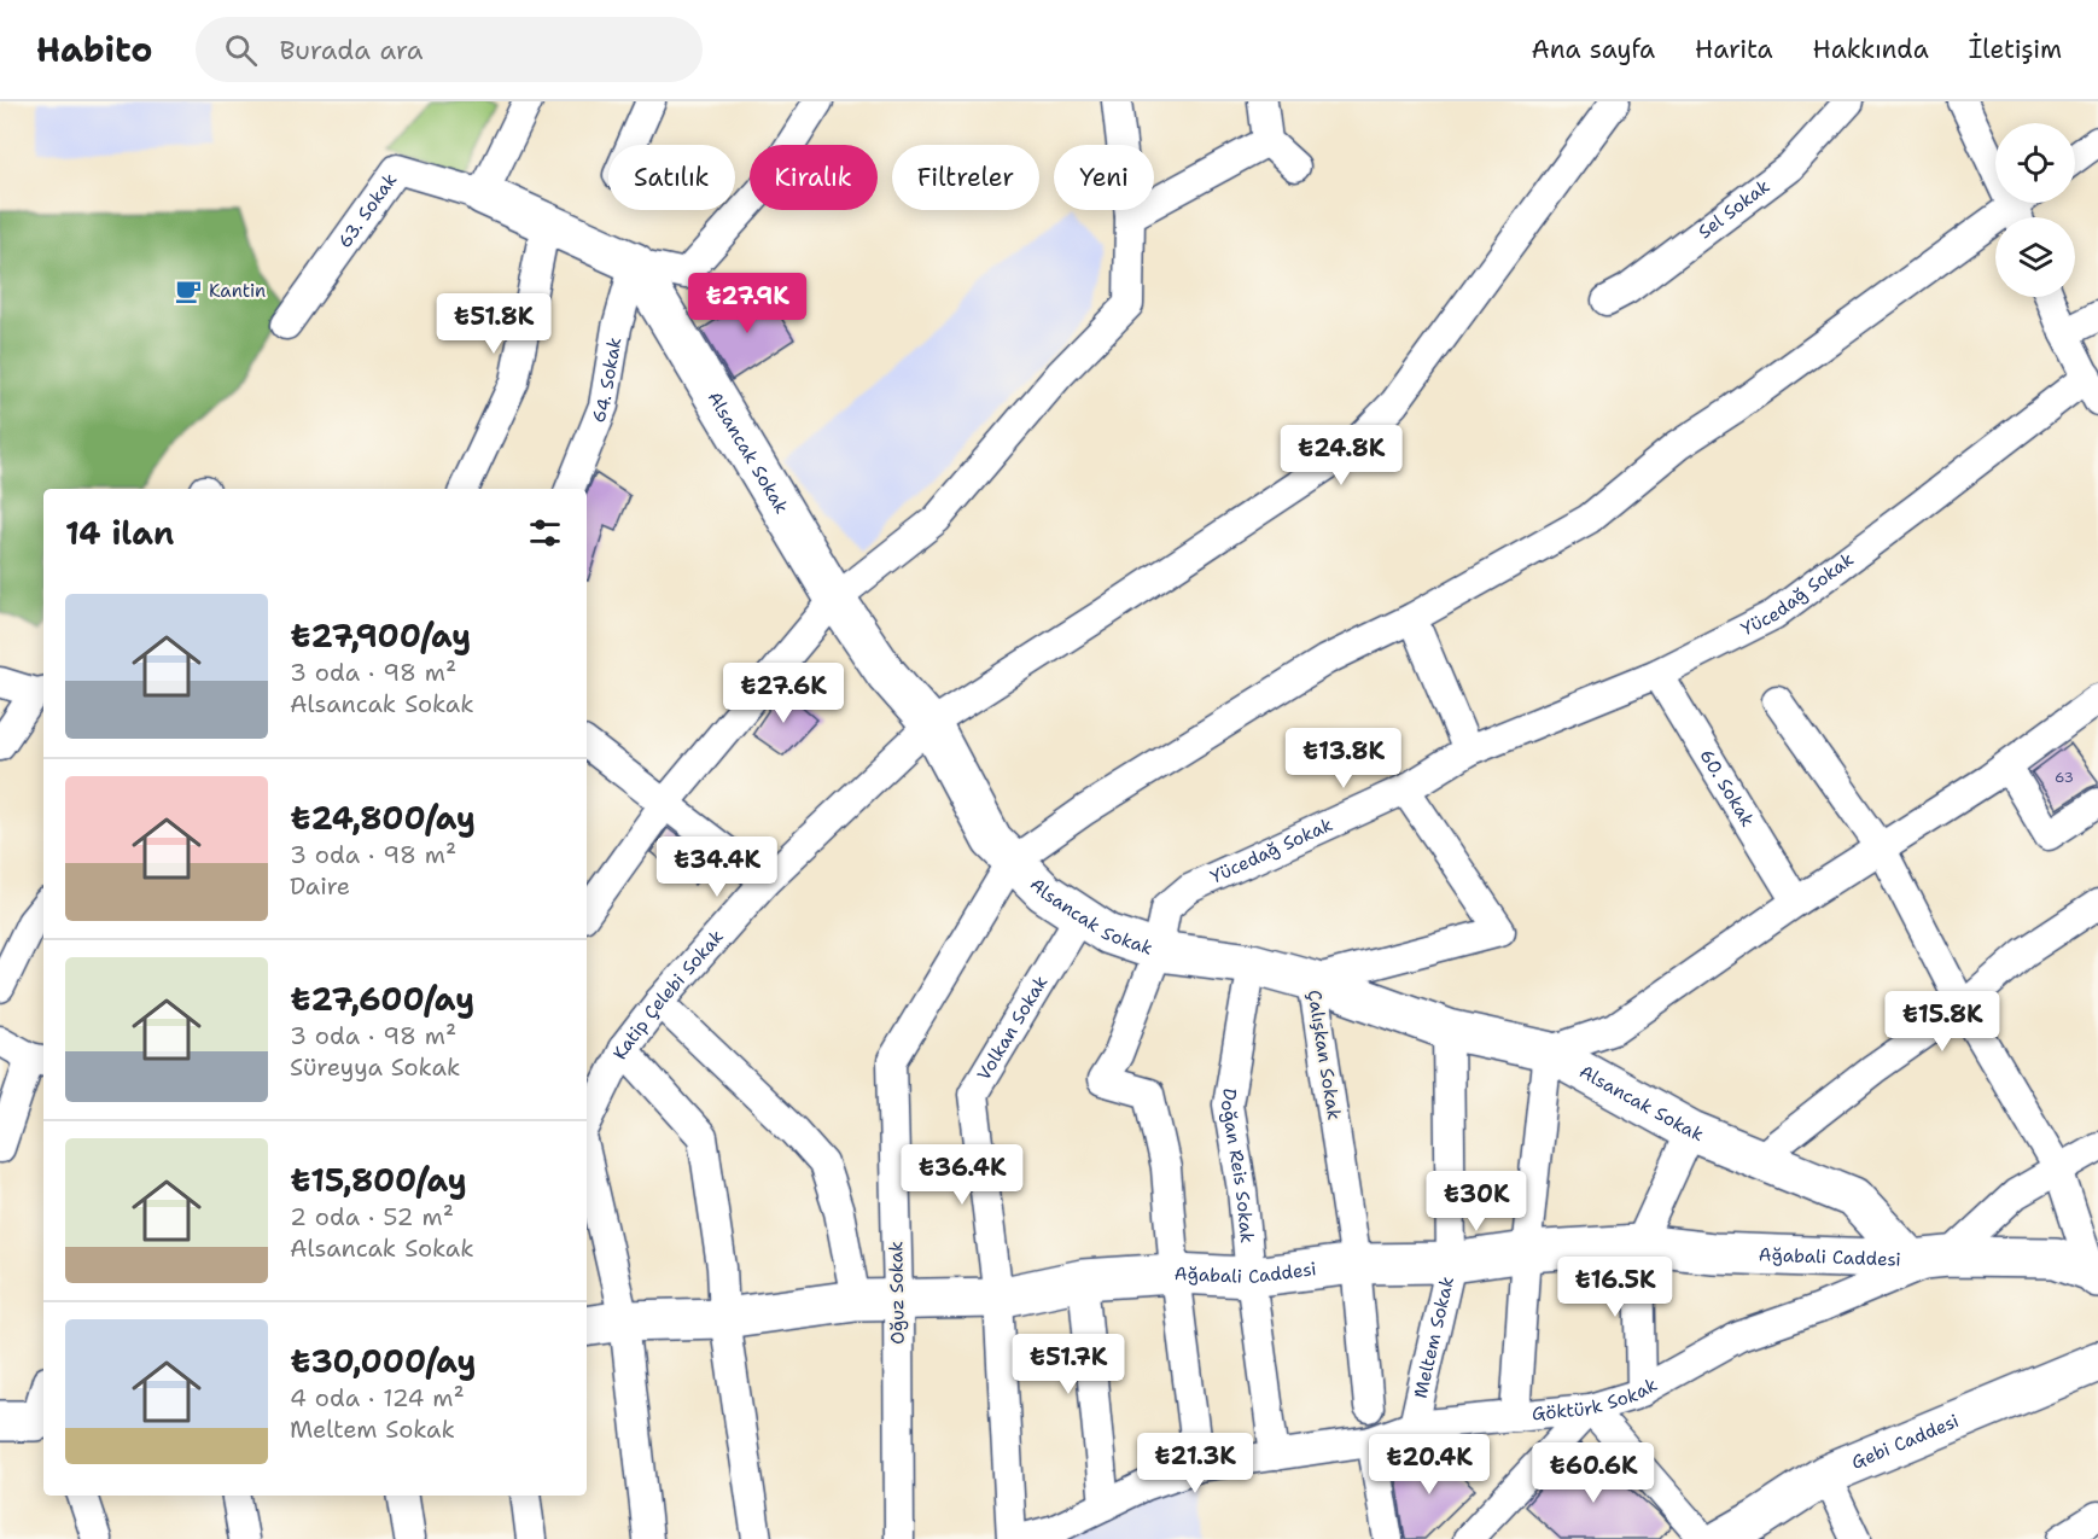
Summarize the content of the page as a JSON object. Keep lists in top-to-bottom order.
{
  "streets": {
    "street": [
      "Sel Sokak",
      "63. Sokak",
      "64. Sokak",
      "Alsancak Sokak",
      "Yücedağ Sokak",
      "60. Sokak",
      "Katip Çelebi Sokak",
      "Volkan Sokak",
      "Çalışkan Sokak",
      "Doğan Reis Sokak",
      "Ağabali Caddesi",
      "Oğuz Sokak",
      "Meltem Sokak",
      "Göktürk Sokak",
      "Gebi Caddesi"
    ]
  },
  "crossings": [
    ["64. Sokak", "Alsancak Sokak"],
    ["Alsancak Sokak", "Yücedağ Sokak"],
    ["Alsancak Sokak", "Katip Çelebi Sokak"],
    ["Alsancak Sokak", "Volkan Sokak"],
    ["Alsancak Sokak", "Çalışkan Sokak"],
    ["Alsancak Sokak", "Doğan Reis Sokak"],
    ["Alsancak Sokak", "Ağabali Caddesi"],
    ["Alsancak Sokak", "Oğuz Sokak"],
    ["Alsancak Sokak", "Meltem Sokak"],
    ["Alsancak Sokak", "Göktürk Sokak"],
    ["Yücedağ Sokak", "60. Sokak"],
    ["Yücedağ Sokak", "Çalışkan Sokak"],
    ["Yücedağ Sokak", "Ağabali Caddesi"],
    ["Yücedağ Sokak", "Göktürk Sokak"],
    ["Volkan Sokak", "Ağabali Caddesi"],
    ["Çalışkan Sokak", "Ağabali Caddesi"],
    ["Doğan Reis Sokak", "Ağabali Caddesi"],
    ["Doğan Reis Sokak", "Göktürk Sokak"],
    ["Ağabali Caddesi", "Oğuz Sokak"],
    ["Ağabali Caddesi", "Meltem Sokak"],
    ["Ağabali Caddesi", "Göktürk Sokak"],
    ["Meltem Sokak", "Göktürk Sokak"]
  ],
  "places": {
    "cafe": ["Kantin"]
  },
  "house_numbers": ["63"],
  "page": {
    "header": "Habito",
    "search": "Burada ara",
    "nav": [
      "Ana sayfa",
      "Harita",
      "Hakkında",
      "İletişim"
    ],
    "chip": [
      "Satılık",
      "Kiralık",
      "Filtreler",
      "Yeni"
    ],
    "price": [
      "₺27.9K",
      "₺51.8K",
      "₺24.8K",
      "₺27.6K",
      "₺13.8K",
      "₺34.4K",
      "₺15.8K",
      "₺36.4K",
      "₺30K",
      "₺16.5K",
      "₺51.7K",
      "₺21.3K",
      "₺20.4K",
      "₺60.6K"
    ],
    "heading": "14 ilan",
    "list": [
      {
        "name": "₺27,900/ay",
        "note": "3 oda · 98 m² · Alsancak Sokak"
      },
      {
        "name": "₺24,800/ay",
        "note": "3 oda · 98 m² · Daire"
      },
      {
        "name": "₺27,600/ay",
        "note": "3 oda · 98 m² · Süreyya Sokak"
      },
      {
        "name": "₺15,800/ay",
        "note": "2 oda · 52 m² · Alsancak Sokak"
      },
      {
        "name": "₺30,000/ay",
        "note": "4 oda · 124 m² · Meltem Sokak"
      }
    ]
  }
}
